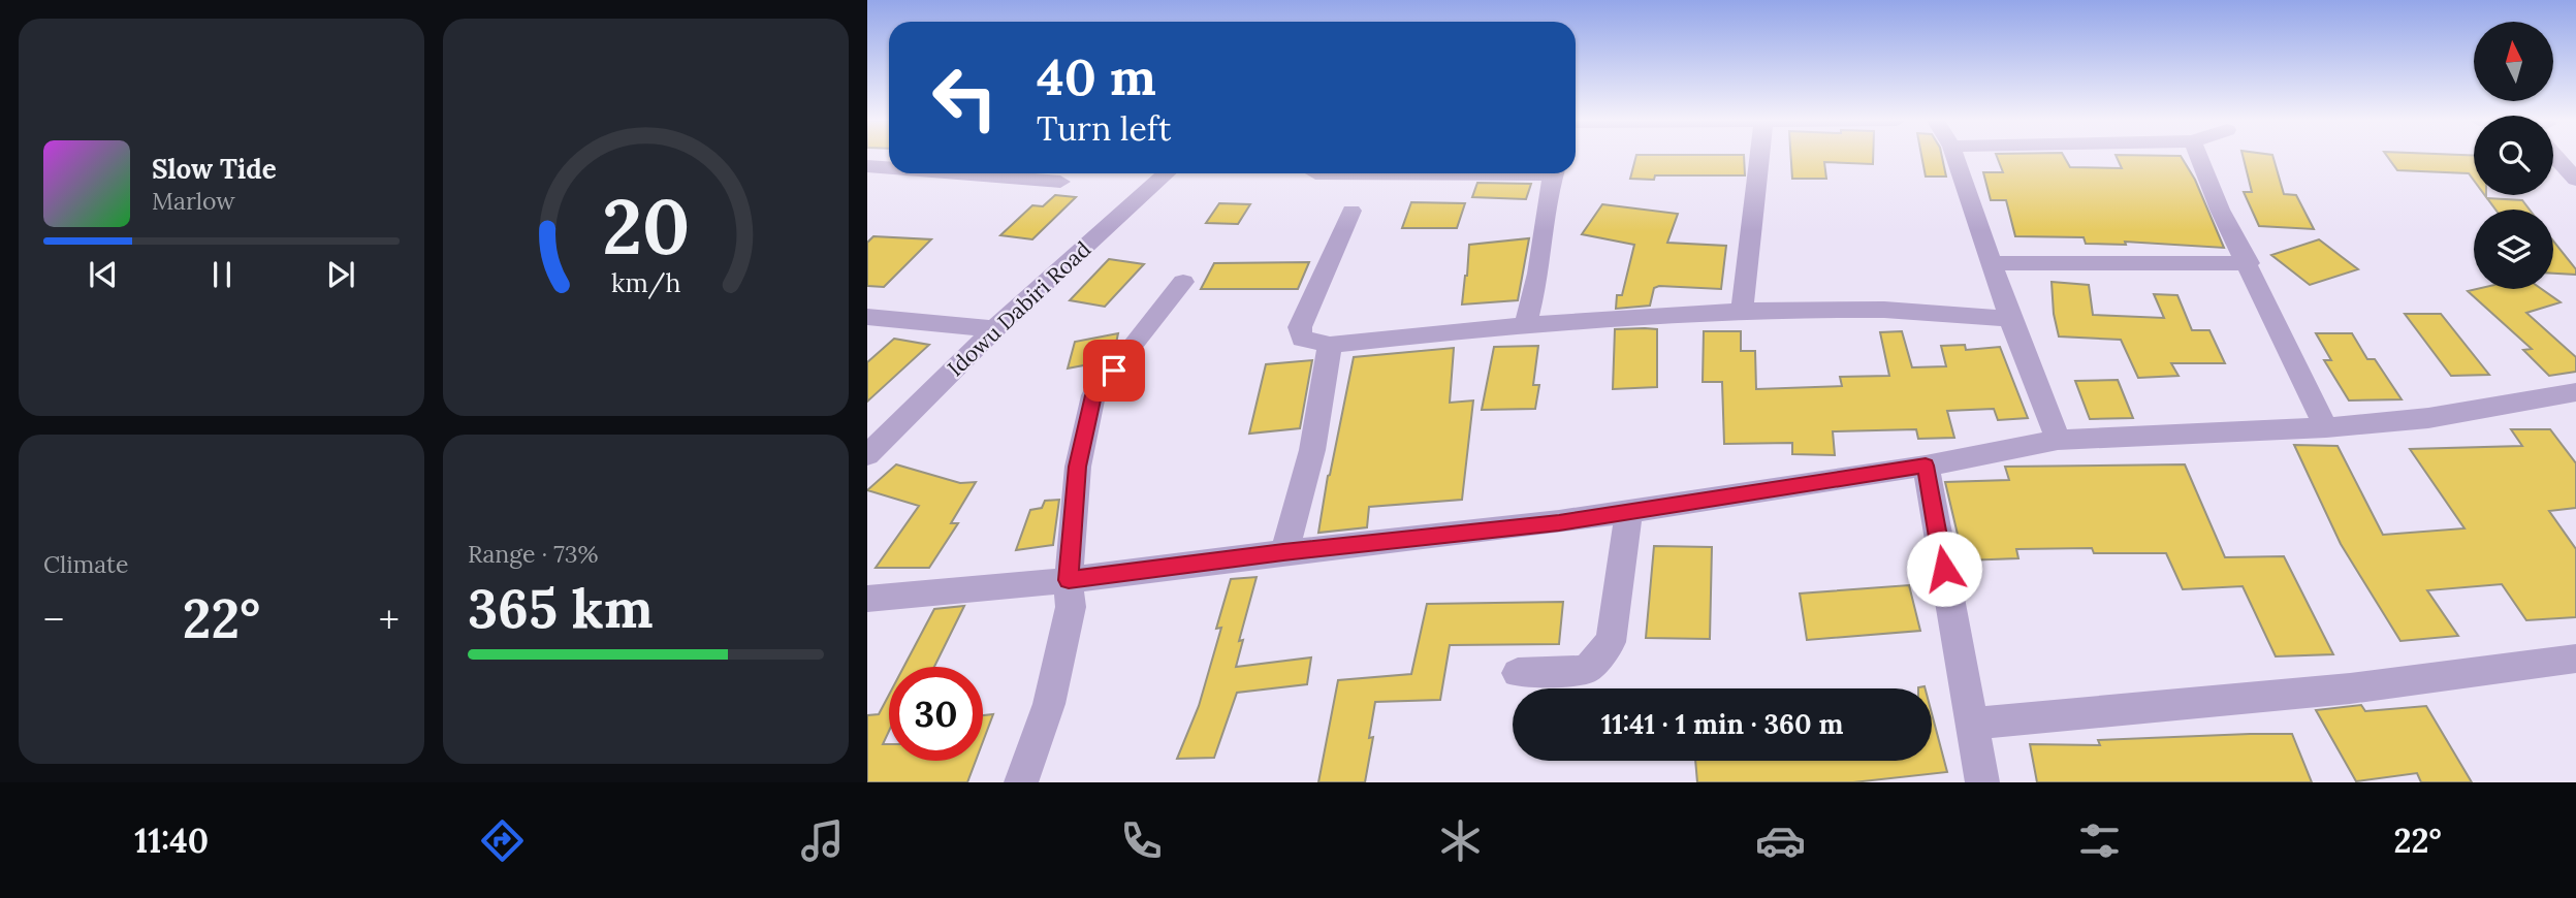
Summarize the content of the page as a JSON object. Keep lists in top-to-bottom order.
{
  "streets": {
    "street": ["Idowu Dabiri Road"]
  },
  "north": "top",
  "page": {
    "turn": ["40 m", "Turn left"],
    "song": ["Slow Tide", "Marlow"],
    "tile": [
      "Climate",
      ["Range · 73%", "365 km"]
    ],
    "heat": ["−", "22°", "+"],
    "limit": "30",
    "trip": "11:41 · 1 min · 360 m",
    "tabs": ["11:40", "22°"],
    "gauge": ["20", "km/h"]
  }
}
